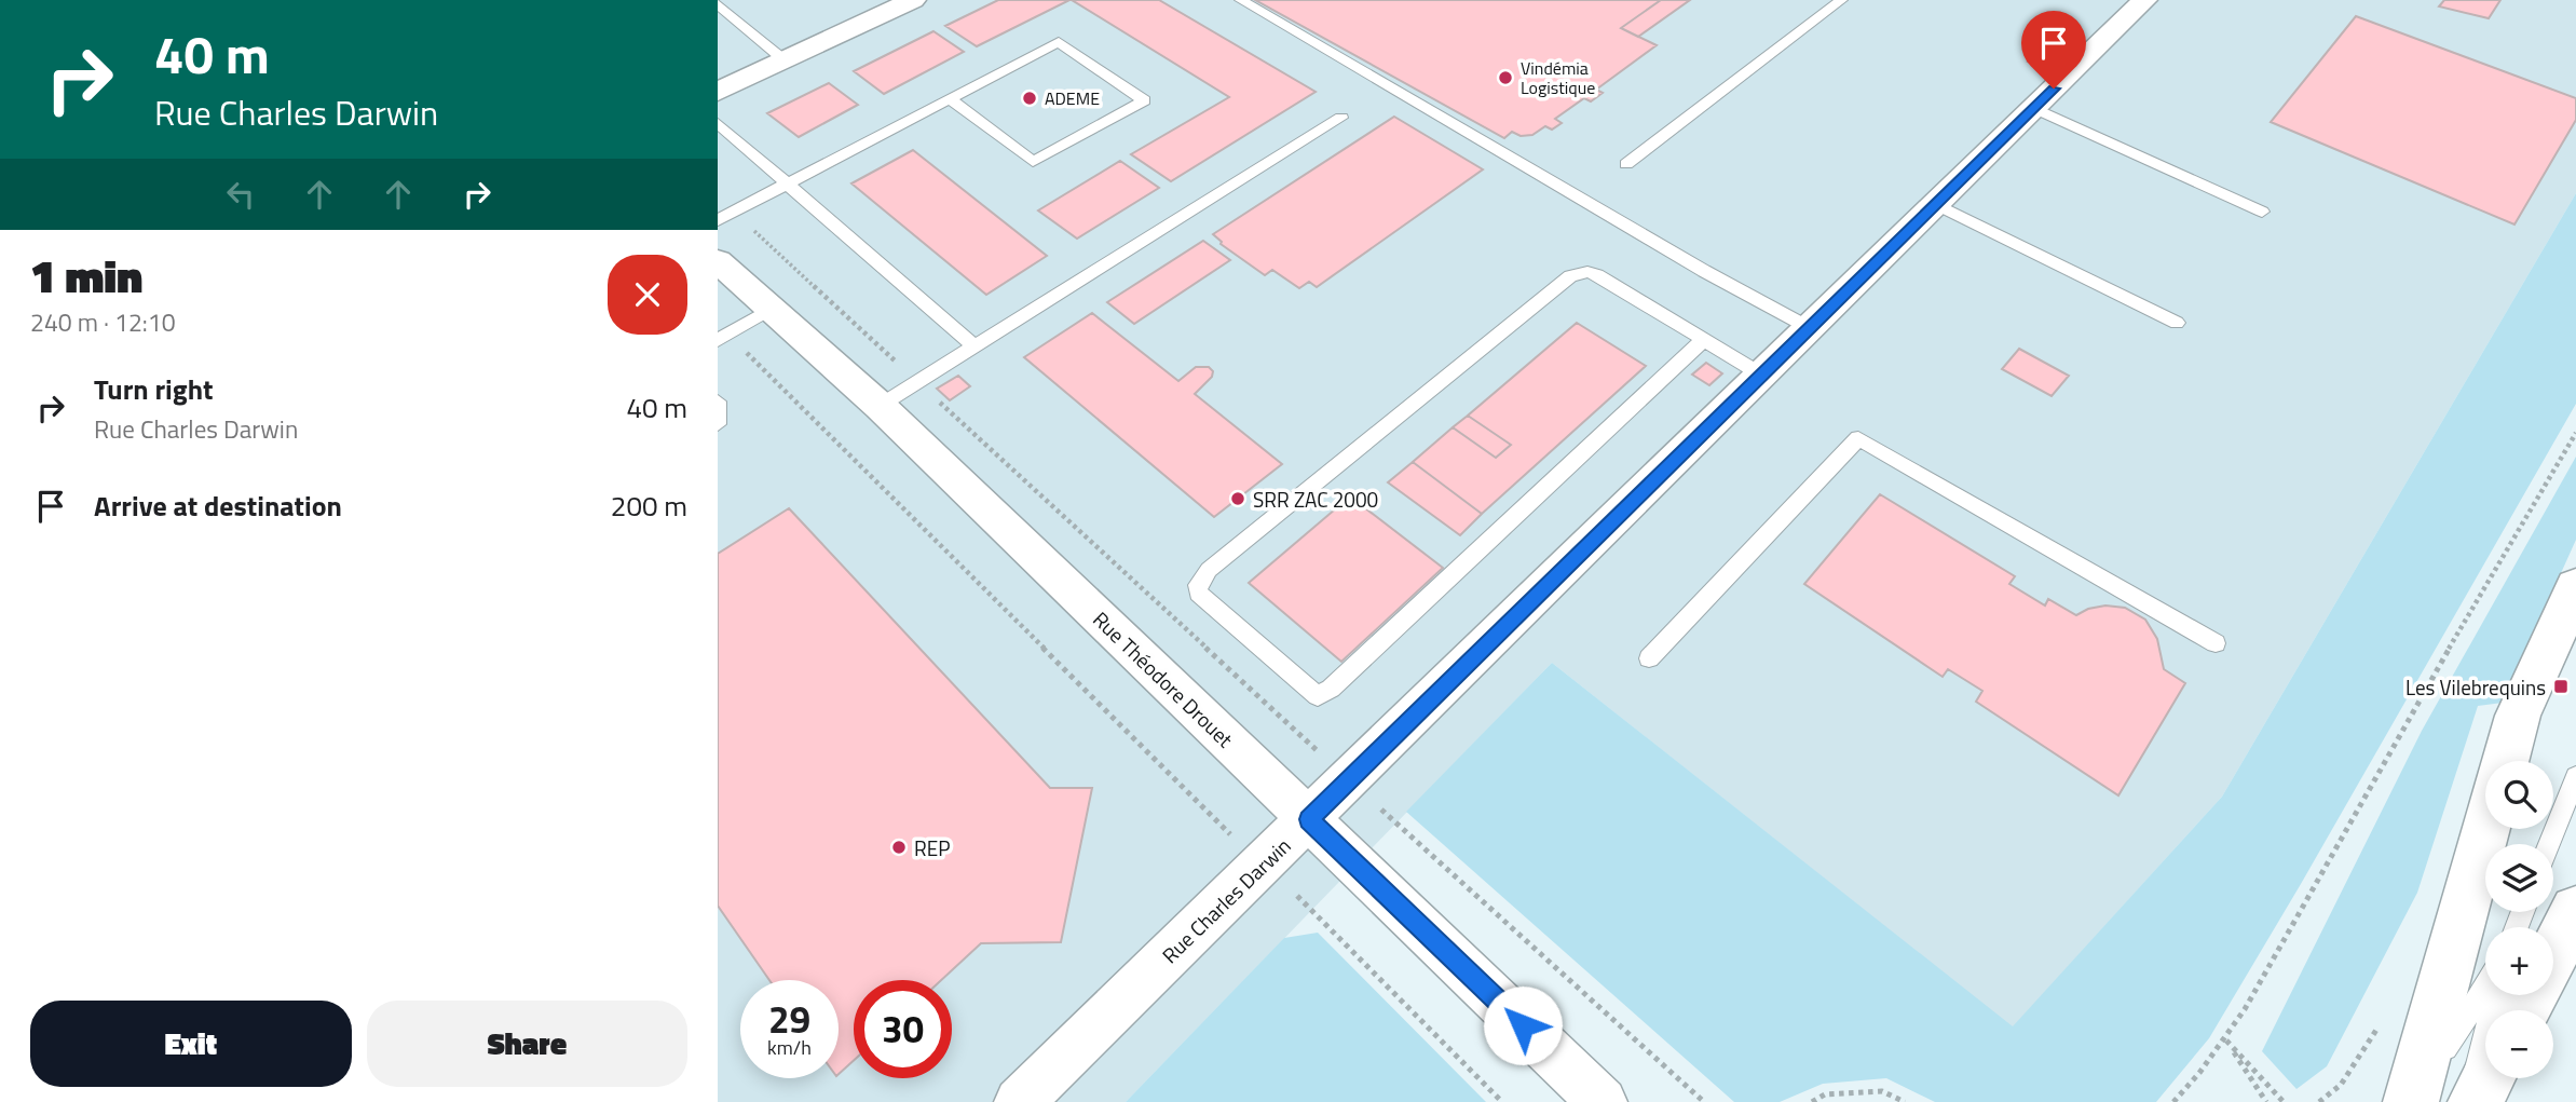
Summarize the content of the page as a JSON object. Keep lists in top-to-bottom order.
{
  "streets": {
    "street": ["Rue Théodore Drouet", "Rue Charles Darwin"]
  },
  "crossings": [
    ["Rue Théodore Drouet", "Rue Charles Darwin"]
  ],
  "places": {
    "other": [
      "Vindémia Logistique",
      "ADEME",
      "SRR ZAC 2000",
      "REP"
    ],
    "transit": ["Les Vilebrequins"]
  },
  "page": {
    "turn": ["40 m", "Rue Charles Darwin"],
    "heading": ["1 min", "240 m · 12:10"],
    "list": [
      {
        "name": "Turn right",
        "note": "Rue Charles Darwin",
        "value": "40 m"
      },
      {
        "name": "Arrive at destination",
        "value": "200 m"
      }
    ],
    "map_buttons": ["+", "−"],
    "speed": "29 km/h",
    "limit": "30",
    "buttons": ["Exit", "Share"]
  }
}
